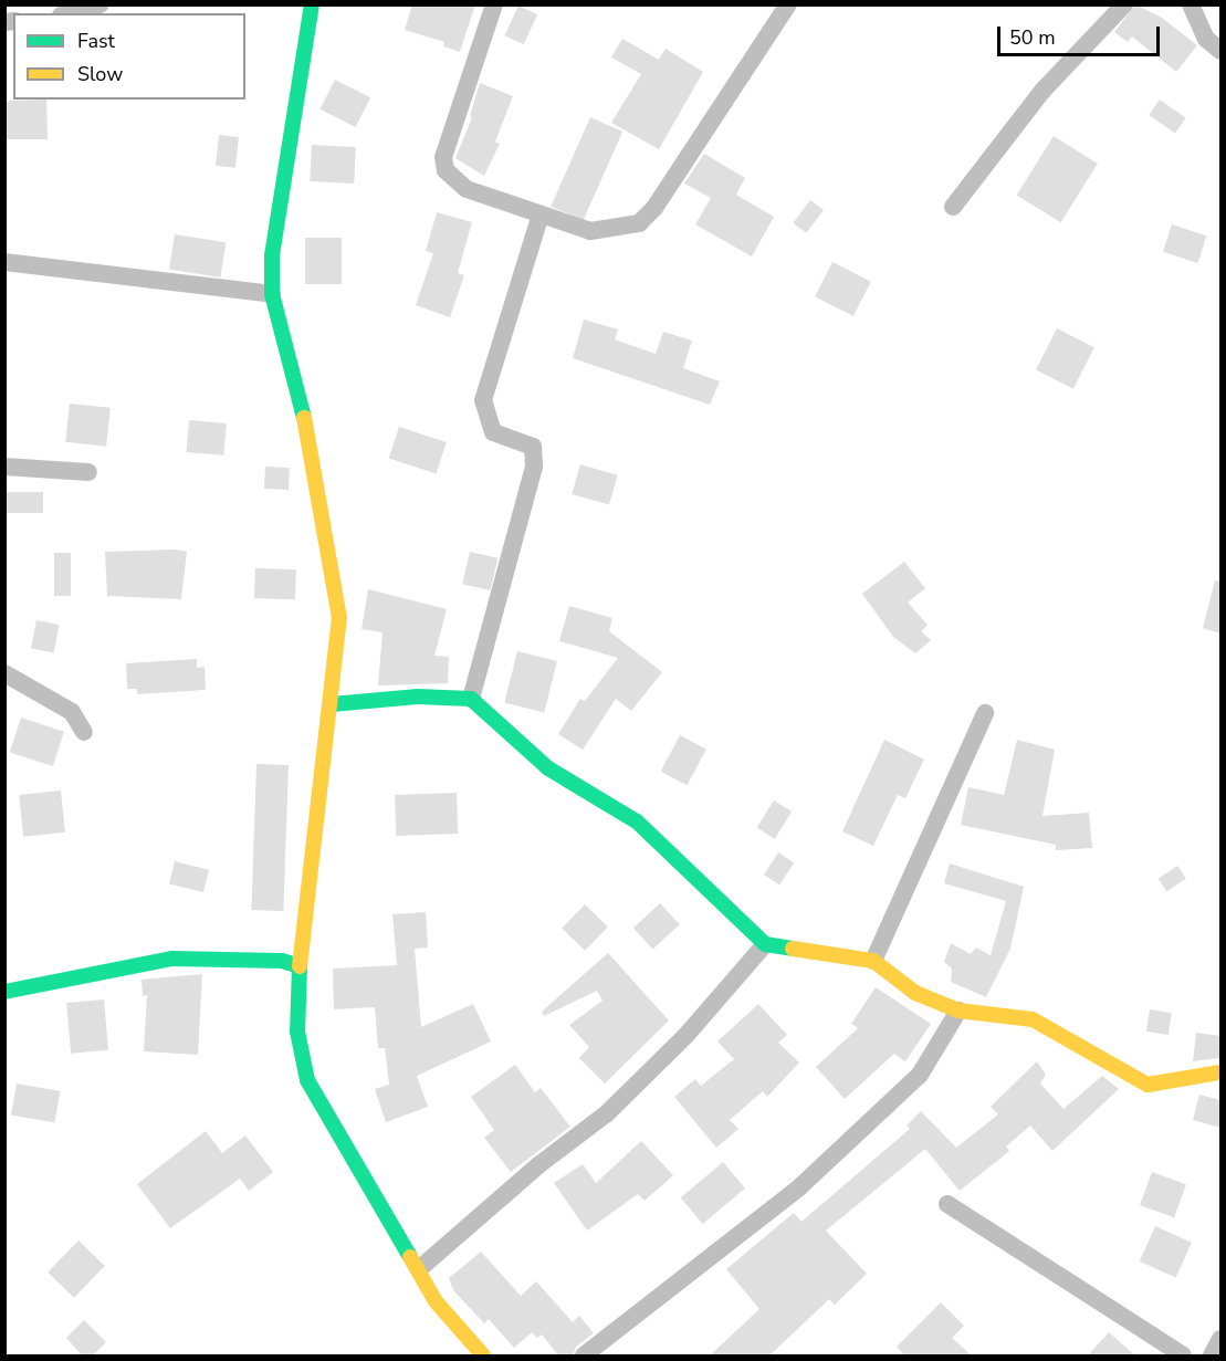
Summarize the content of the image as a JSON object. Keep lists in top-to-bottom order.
{
  "legend": ["Fast", "Slow"],
  "scale_bar": "50 m"
}
